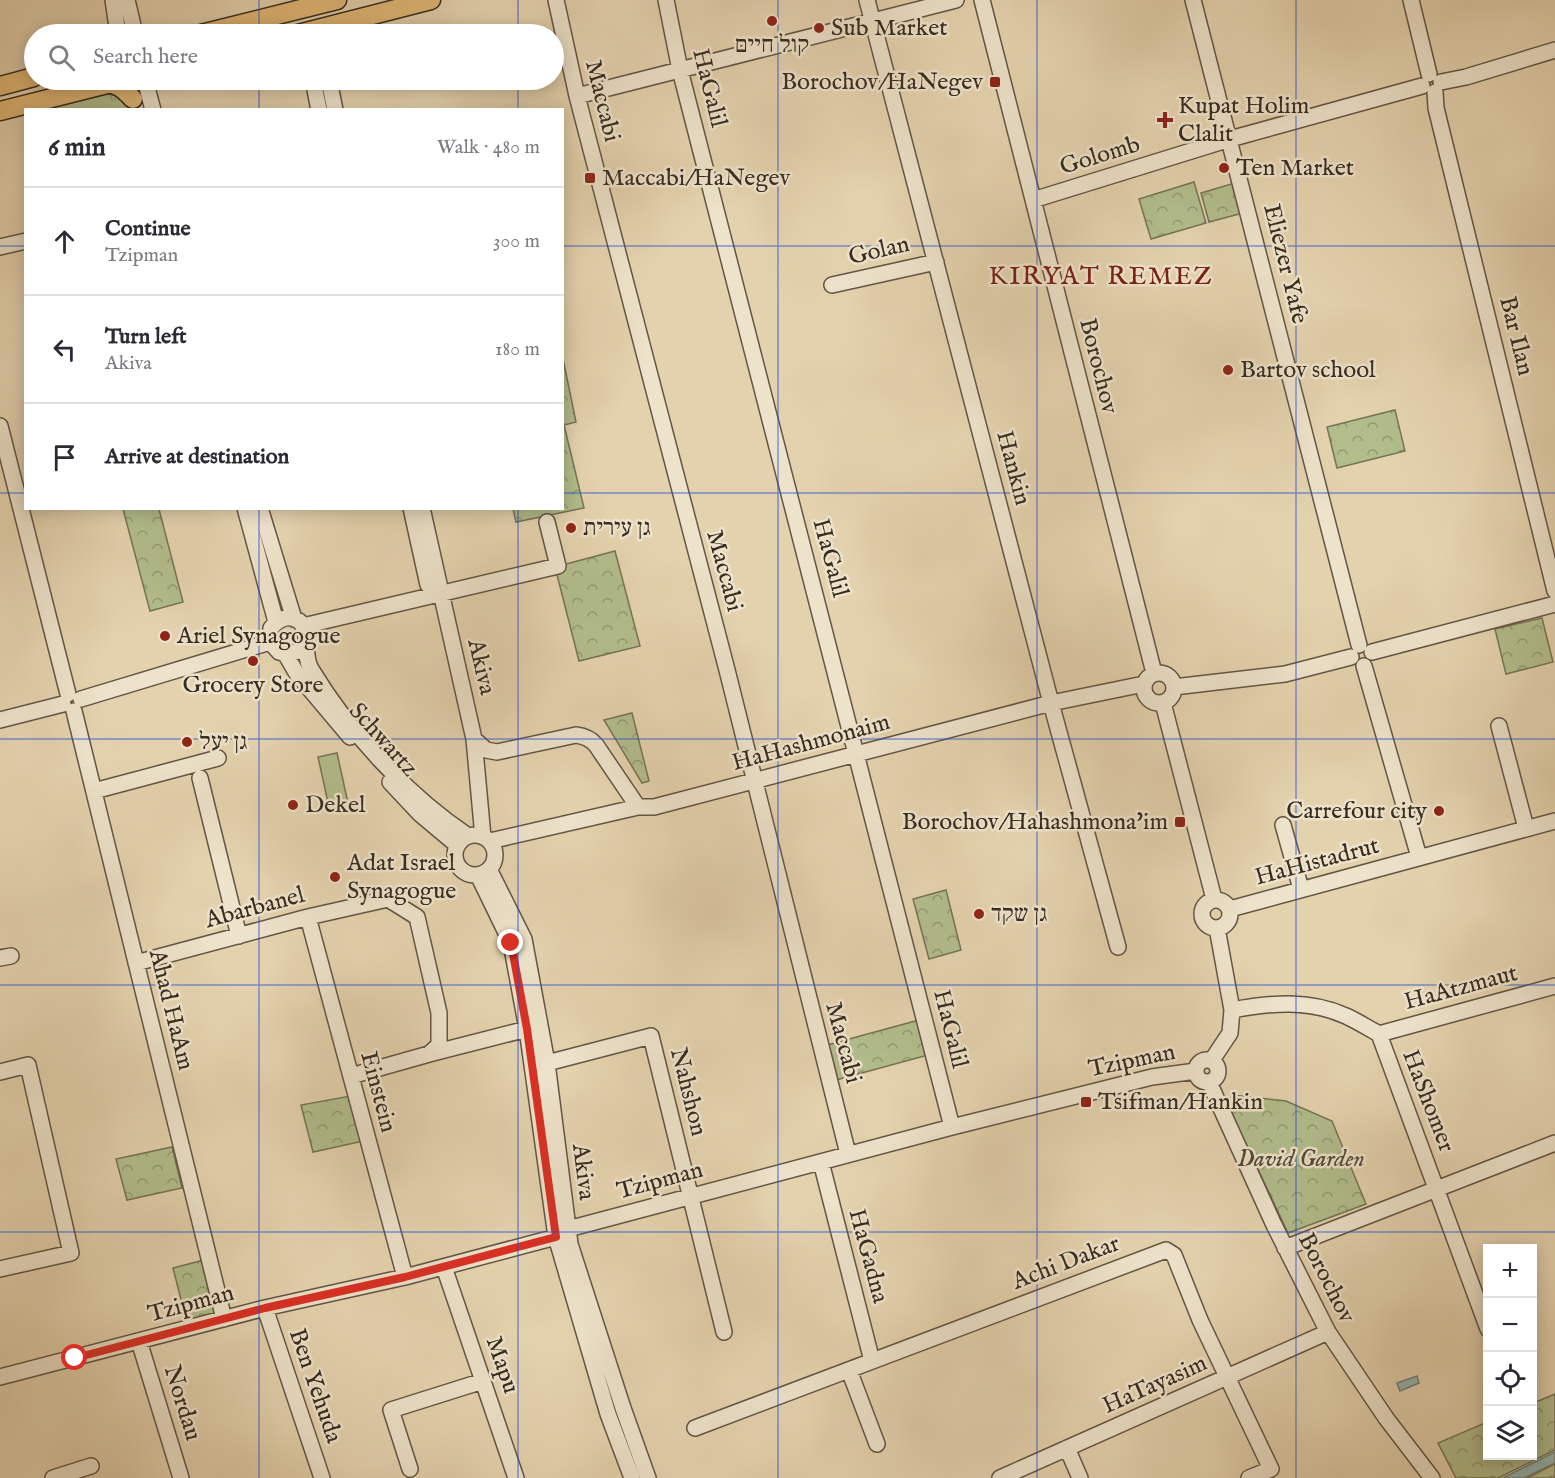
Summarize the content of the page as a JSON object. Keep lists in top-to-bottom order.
{
  "streets": {
    "street": [
      "HaGalil",
      "Maccabi",
      "Golomb",
      "Golan",
      "Eliezer Yafe",
      "Bar Ilan",
      "Borochov",
      "Hankin",
      "Akiva",
      "Schwartz",
      "HaHashmonaim",
      "HaHistadrut",
      "Abarbanel",
      "HaAtzmaut",
      "Ahad HaAm",
      "Tzipman",
      "Einstein",
      "Nahshon",
      "HaShomer",
      "HaGadna",
      "Achi Dakar",
      "Mapu",
      "HaTayasim",
      "Ben Yehuda",
      "Nordau"
    ]
  },
  "crossings": [
    ["HaGalil", "HaHashmonaim"],
    ["HaGalil", "Tzipman"],
    ["Maccabi", "HaHashmonaim"],
    ["Maccabi", "Tzipman"],
    ["Golomb", "Eliezer Yafe"],
    ["Golomb", "Bar Ilan"],
    ["Golomb", "Borochov"],
    ["Golan", "Hankin"],
    ["Eliezer Yafe", "HaHistadrut"],
    ["Borochov", "HaHashmonaim"],
    ["Borochov", "Tzipman"],
    ["Borochov", "HaTayasim"],
    ["Hankin", "HaHashmonaim"],
    ["Akiva", "Schwartz"],
    ["Akiva", "HaHashmonaim"],
    ["Akiva", "Tzipman"],
    ["Akiva", "Nahshon"],
    ["Schwartz", "HaHashmonaim"],
    ["Abarbanel", "Ahad HaAm"],
    ["Abarbanel", "Einstein"],
    ["HaAtzmaut", "HaShomer"],
    ["Ahad HaAm", "Tzipman"],
    ["Tzipman", "Einstein"],
    ["Tzipman", "Nahshon"],
    ["Tzipman", "HaGadna"],
    ["Tzipman", "Mapu"],
    ["Tzipman", "Ben Yehuda"],
    ["Tzipman", "Nordau"],
    ["HaGadna", "Achi Dakar"],
    ["Achi Dakar", "HaTayasim"]
  ],
  "districts": ["KIRYAT REMEZ"],
  "parks": ["David Garden"],
  "places": {
    "other": [
      "קול חיים",
      "Sub Market",
      "Ten Market",
      "Bartov school",
      "גן עירית",
      "Ariel Synagogue",
      "Grocery Store",
      "גן יעל",
      "Dekel",
      "Carrefour city",
      "Adat Israel Synagogue",
      "גן שקד"
    ],
    "transit": [
      "Borochov/HaNegev",
      "Maccabi/HaNegev",
      "Borochov/Hahashmona'im",
      "Tsifman/Hankin"
    ],
    "health": ["Kupat Holim Clalit"]
  },
  "page": {
    "search": "Search here",
    "heading": ["6 min", "Walk · 480 m"],
    "list": [
      ["Continue", "Tzipman", "300 m"],
      ["Turn left", "Akiva", "180 m"],
      "Arrive at destination"
    ],
    "map_buttons": ["+", "−"]
  }
}
